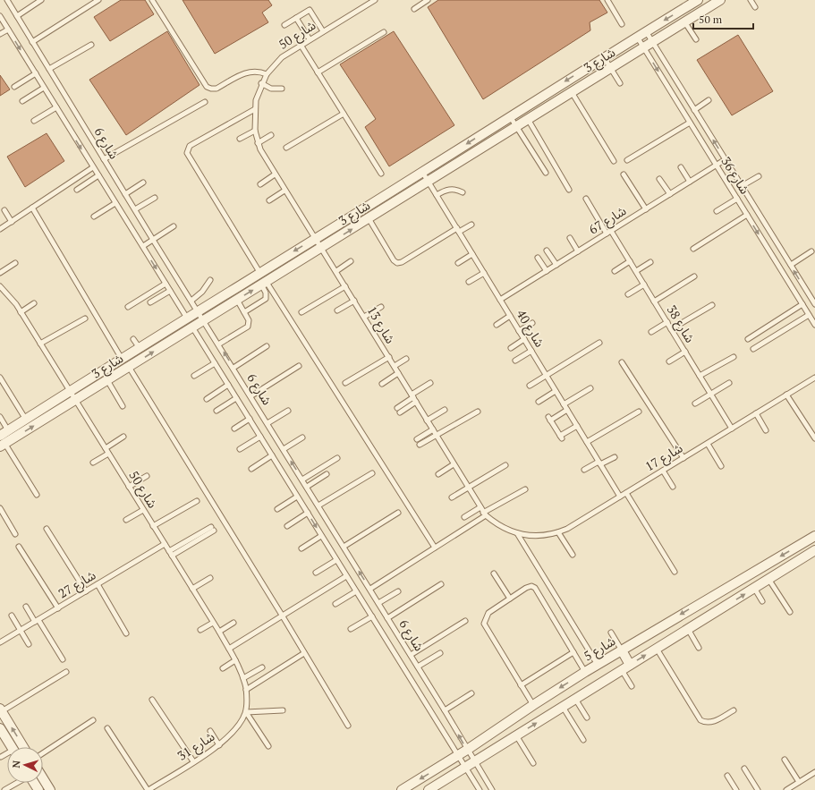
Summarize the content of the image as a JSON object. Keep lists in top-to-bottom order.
{
  "streets": {
    "street": ["شارع 3", "شارع 5"],
    "lane": [
      "شارع 50",
      "شارع 6",
      "شارع 36",
      "شارع 67",
      "شارع 38",
      "شارع 13",
      "شارع 40",
      "شارع 17",
      "شارع 27",
      "شارع 31"
    ]
  },
  "crossings": [
    ["شارع 50", "شارع 3"],
    ["شارع 50", "شارع 13"],
    ["شارع 50", "شارع 27"],
    ["شارع 50", "شارع 31"],
    ["شارع 3", "شارع 6"],
    ["شارع 3", "شارع 36"],
    ["شارع 3", "شارع 13"],
    ["شارع 3", "شارع 40"],
    ["شارع 6", "شارع 5"],
    ["شارع 36", "شارع 67"],
    ["شارع 67", "شارع 38"],
    ["شارع 67", "شارع 40"],
    ["شارع 38", "شارع 17"],
    ["شارع 13", "شارع 17"],
    ["شارع 40", "شارع 17"]
  ],
  "scale_bar": "50 m",
  "north": "left"
}
